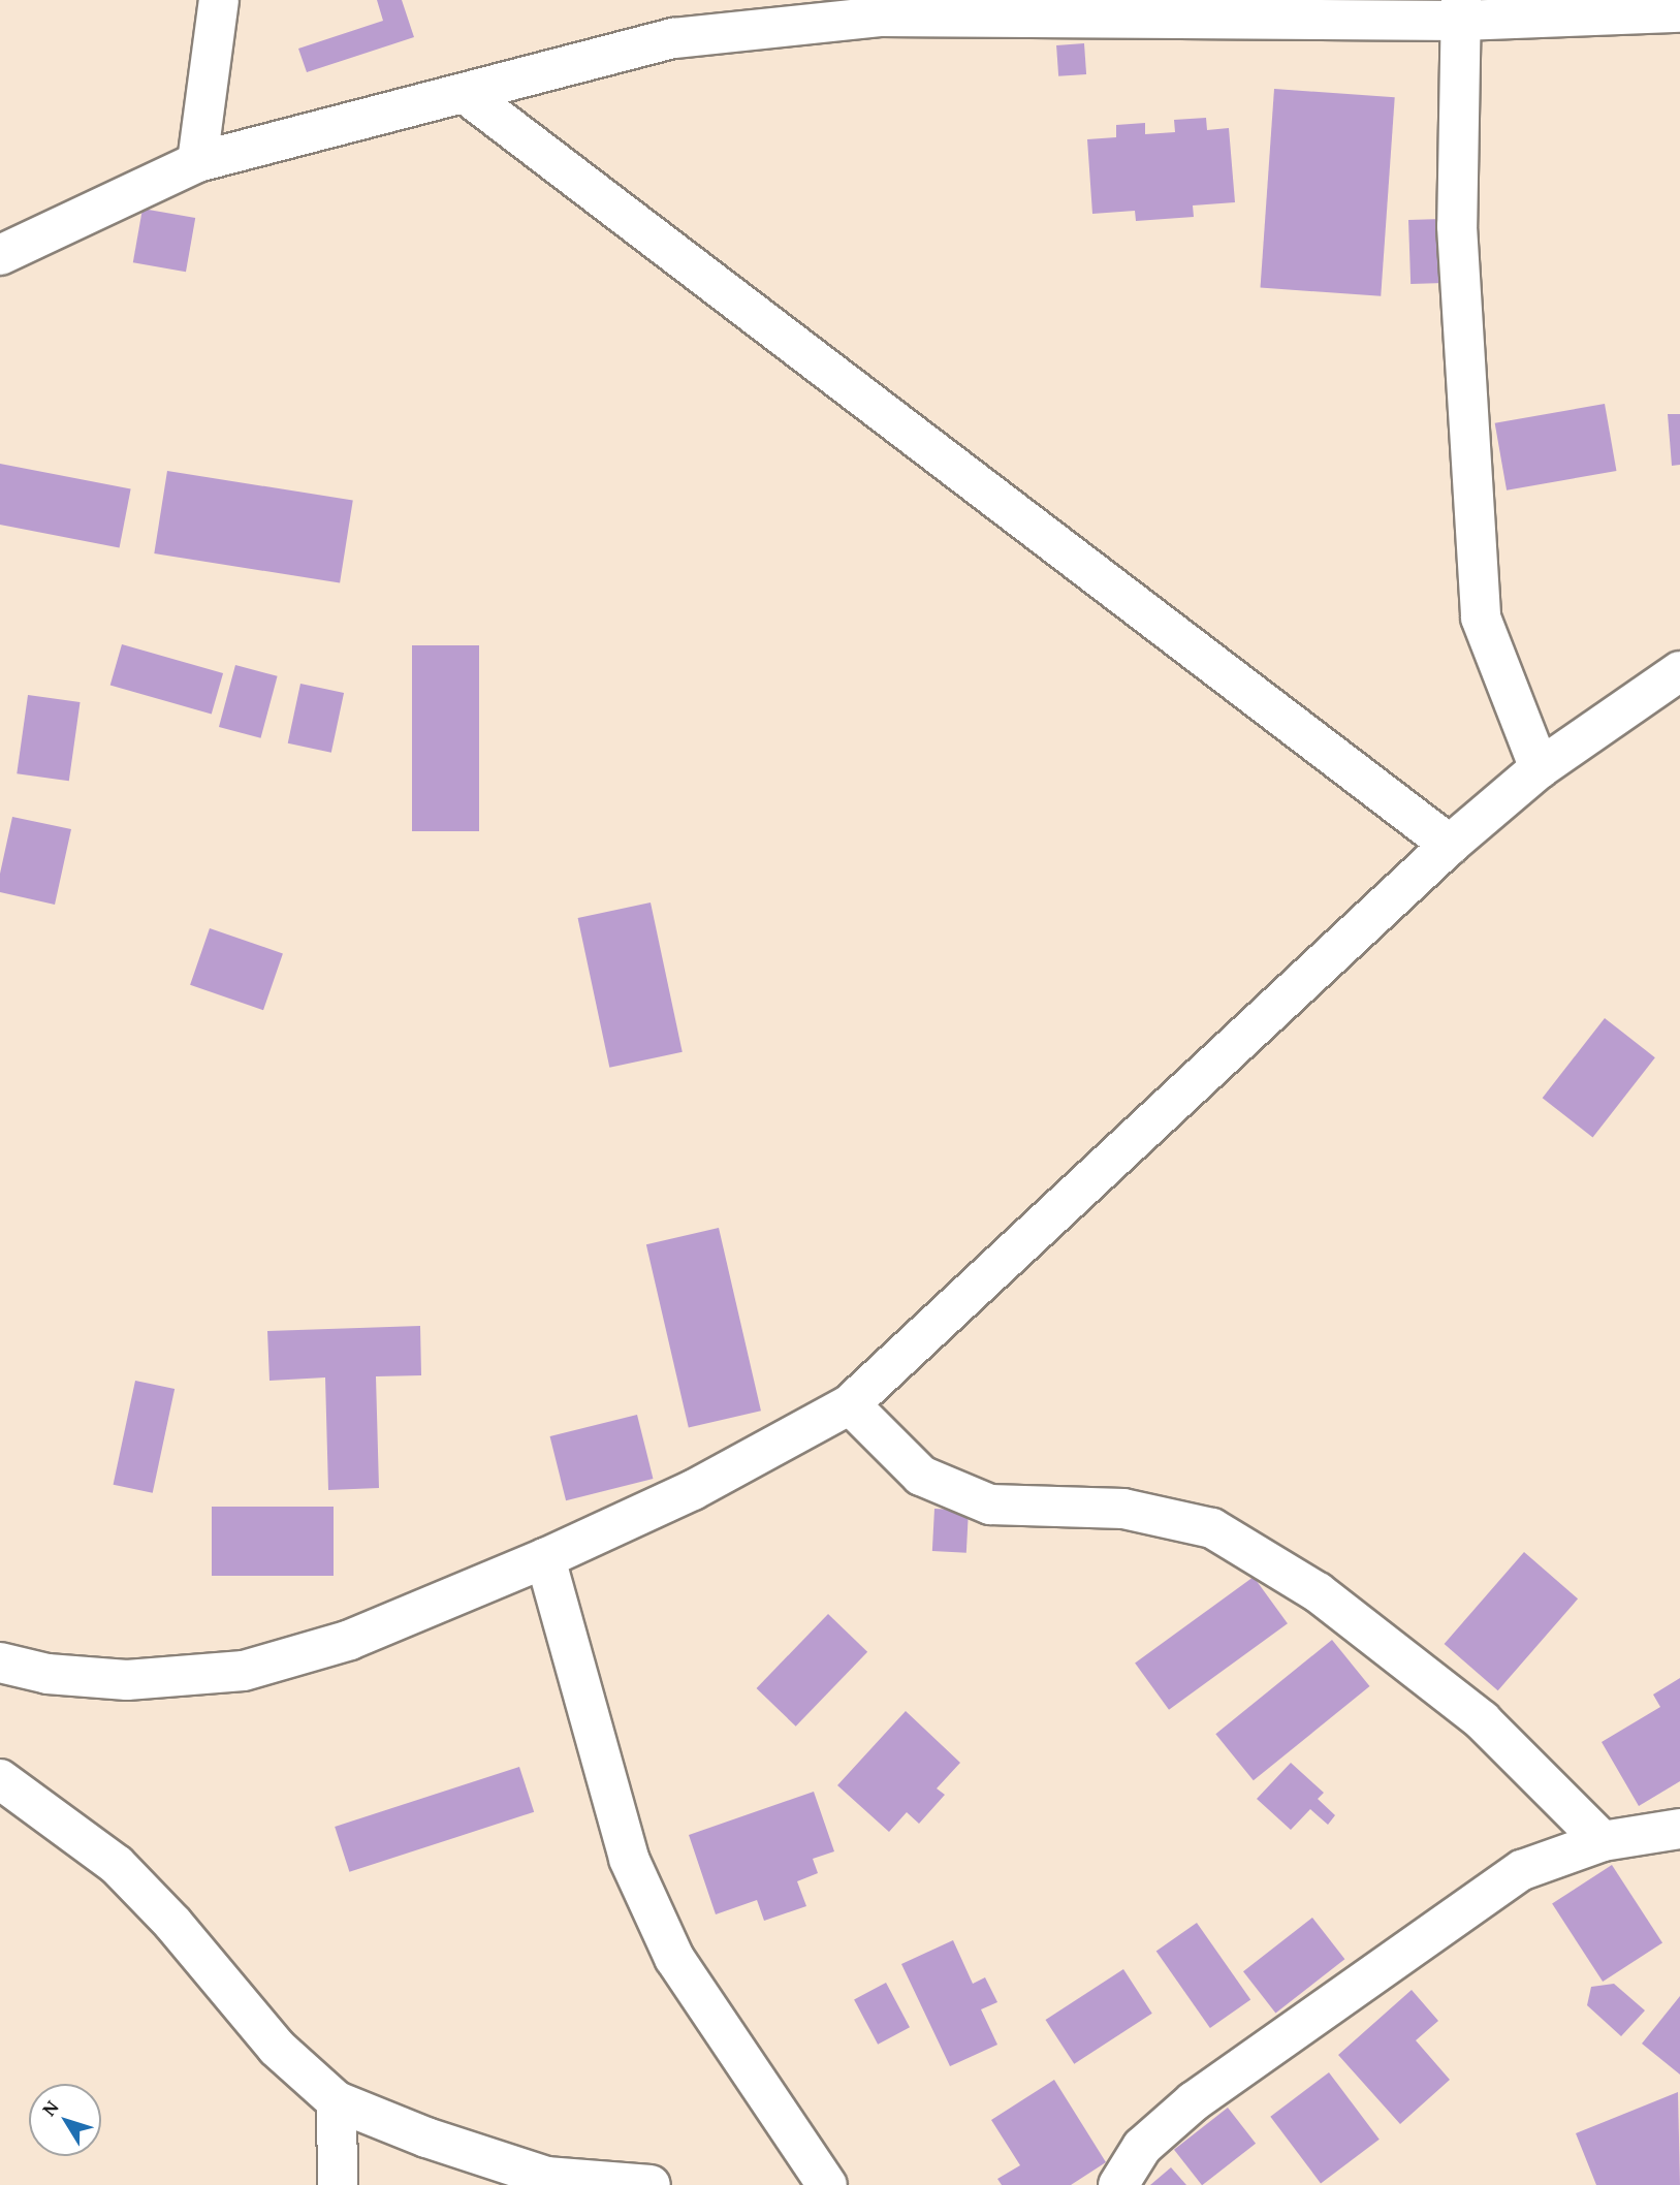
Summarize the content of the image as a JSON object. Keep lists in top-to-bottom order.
{
  "north": "top left"
}
